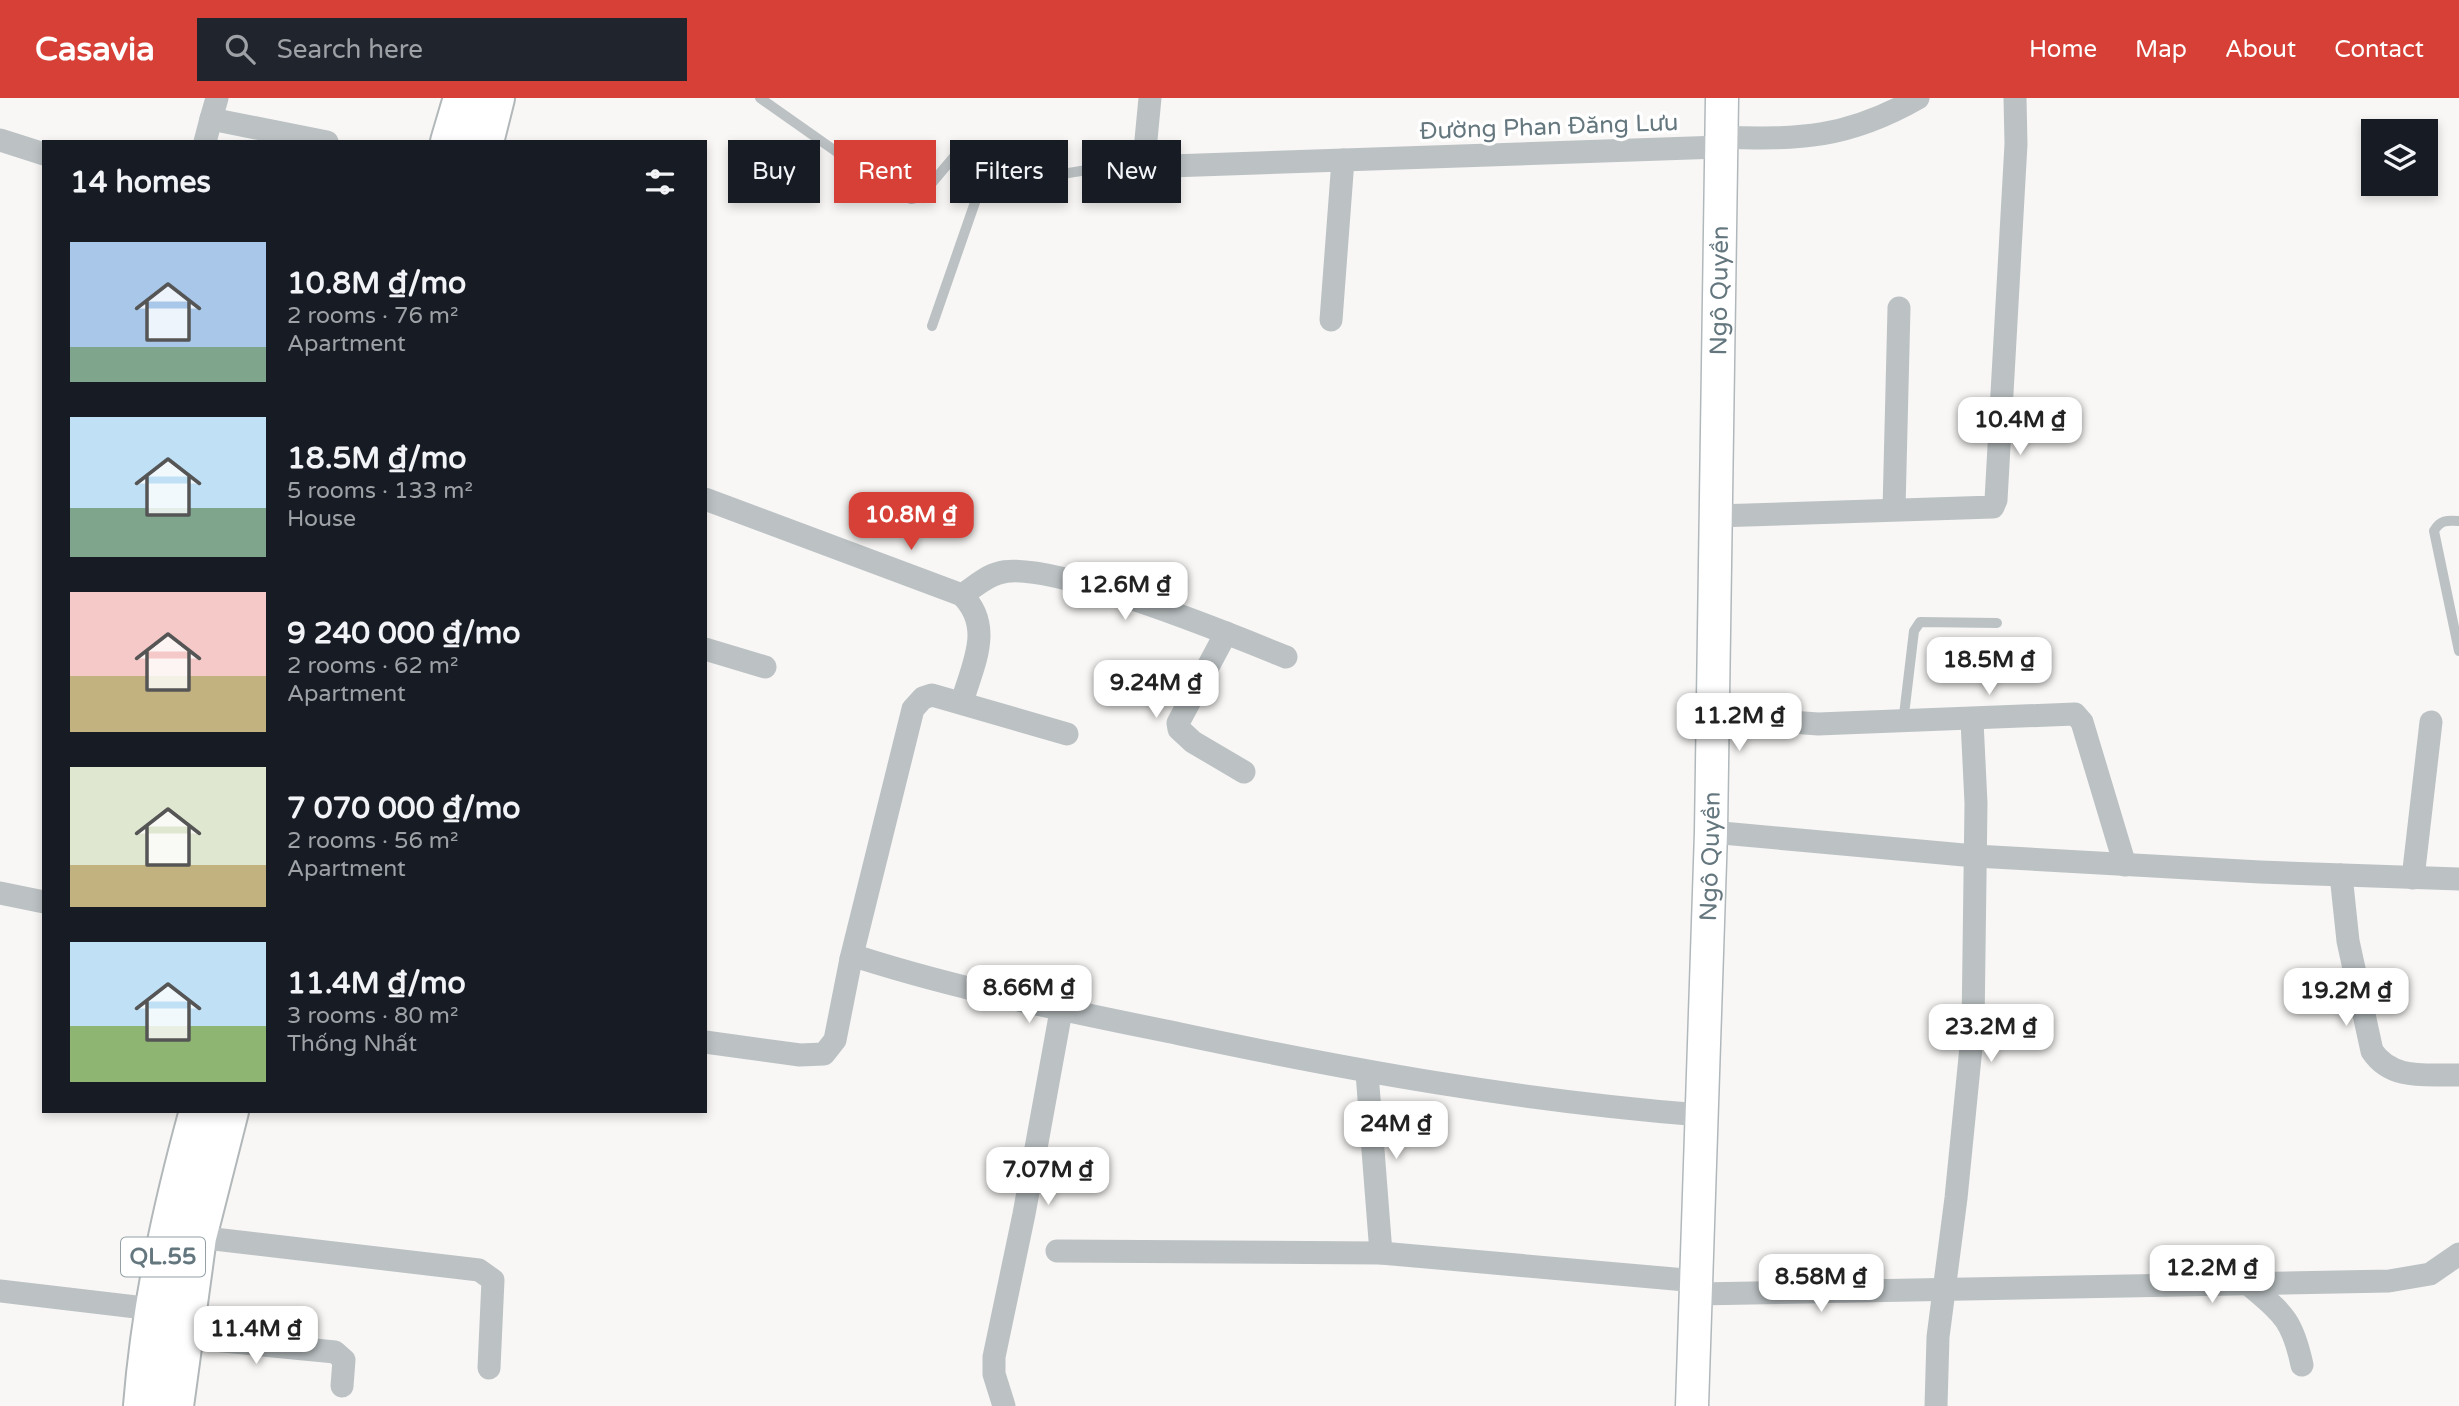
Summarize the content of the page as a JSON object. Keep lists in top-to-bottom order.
{
  "streets": {
    "highway": ["QL.55"],
    "street": ["Đường Phan Đăng Lưu", "Ngô Quyền"]
  },
  "crossings": [
    ["Đường Phan Đăng Lưu", "Ngô Quyền"]
  ],
  "page": {
    "header": "Casavia",
    "search": "Search here",
    "nav": [
      "Home",
      "Map",
      "About",
      "Contact"
    ],
    "chip": [
      "Buy",
      "Rent",
      "Filters",
      "New"
    ],
    "heading": "14 homes",
    "list": [
      {
        "name": "10.8M ₫/mo",
        "note": "2 rooms · 76 m² · Apartment"
      },
      {
        "name": "18.5M ₫/mo",
        "note": "5 rooms · 133 m² · House"
      },
      {
        "name": "9 240 000 ₫/mo",
        "note": "2 rooms · 62 m² · Apartment"
      },
      {
        "name": "7 070 000 ₫/mo",
        "note": "2 rooms · 56 m² · Apartment"
      },
      {
        "name": "11.4M ₫/mo",
        "note": "3 rooms · 80 m² · Thống Nhất"
      }
    ],
    "price": [
      "10.4M ₫",
      "10.8M ₫",
      "12.6M ₫",
      "18.5M ₫",
      "9.24M ₫",
      "11.2M ₫",
      "8.66M ₫",
      "19.2M ₫",
      "23.2M ₫",
      "24M ₫",
      "7.07M ₫",
      "12.2M ₫",
      "8.58M ₫",
      "11.4M ₫"
    ]
  }
}
